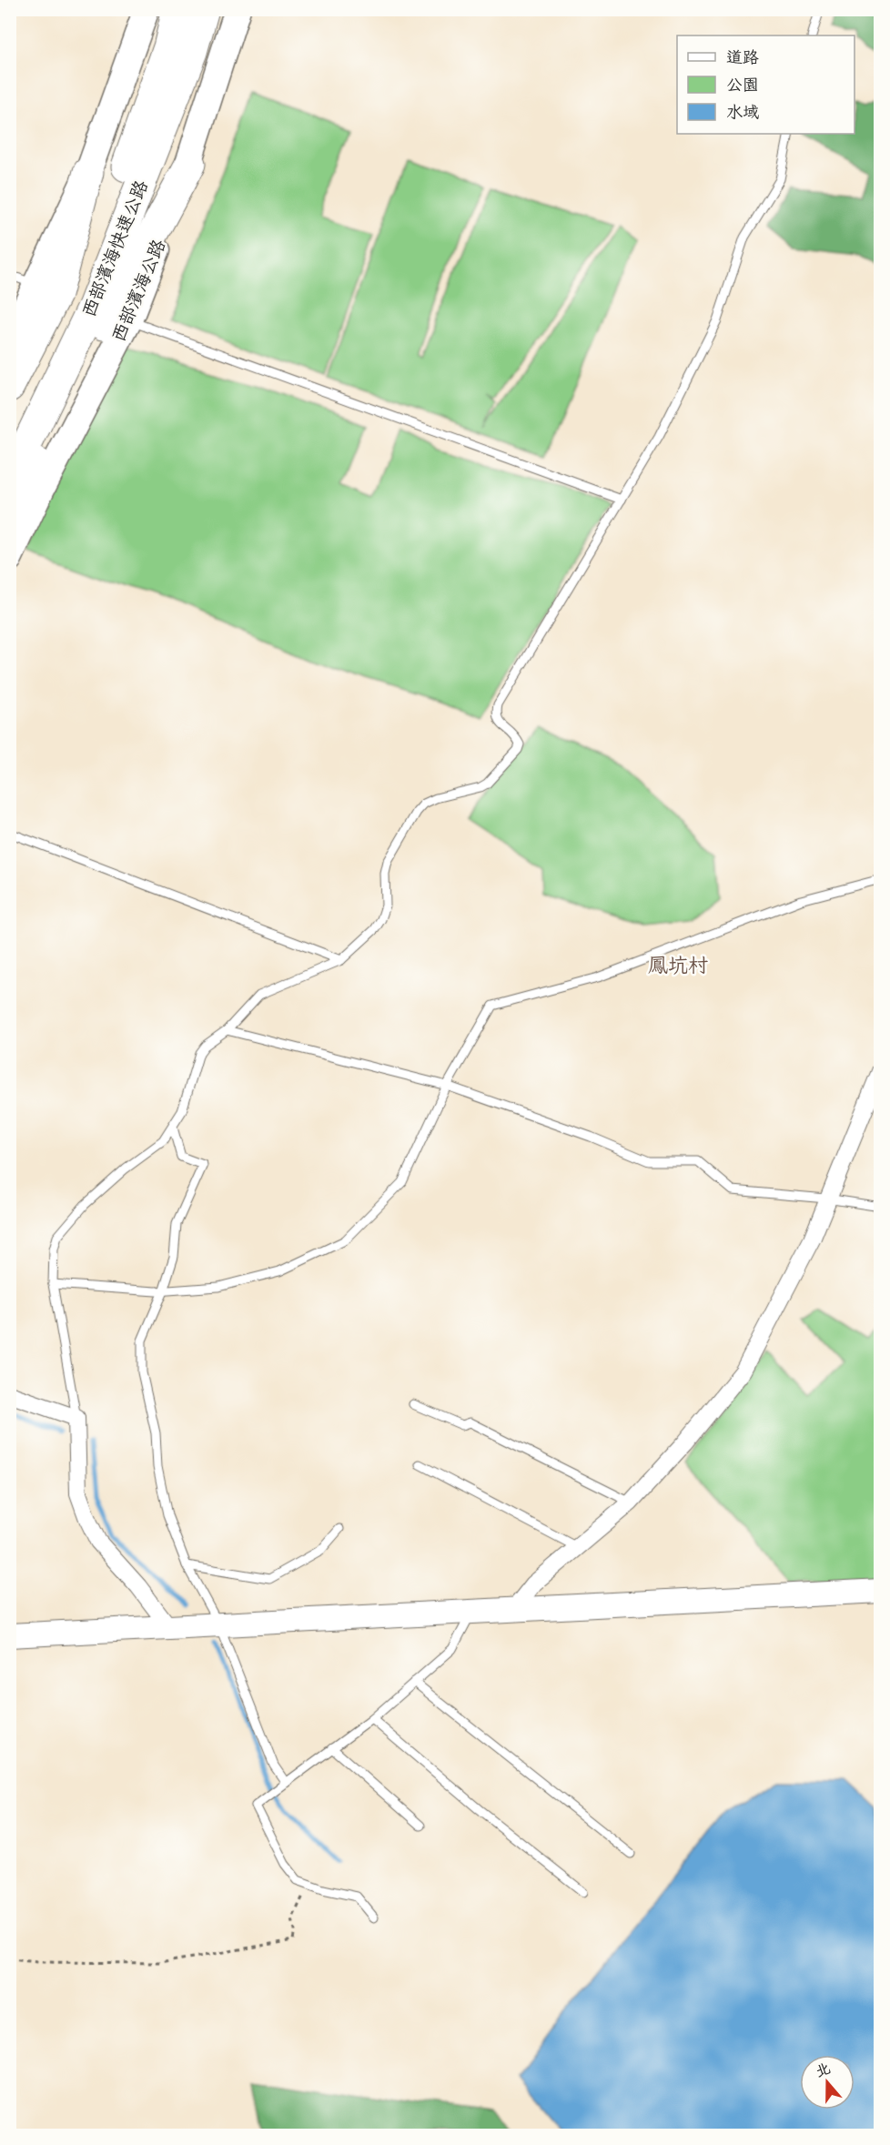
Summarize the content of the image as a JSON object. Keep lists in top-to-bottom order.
{
  "streets": {
    "highway": ["西部濱海快速公路"],
    "main road": ["西部濱海公路"]
  },
  "districts": ["鳳坑村"],
  "legend": ["道路", "公園", "水域"],
  "north": "top"
}
